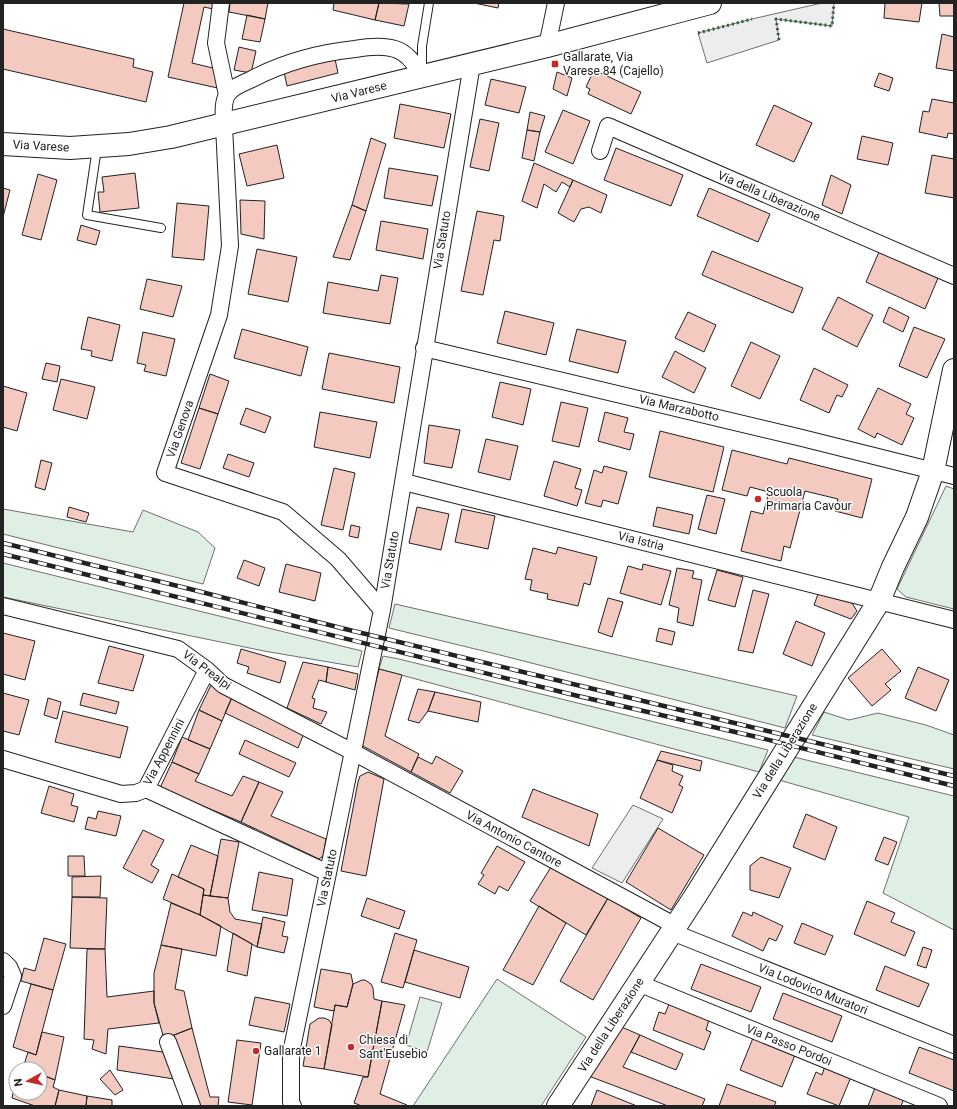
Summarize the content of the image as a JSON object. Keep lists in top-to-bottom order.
{
  "streets": {
    "street": [
      "Via Varese",
      "Via della Liberazione",
      "Via Statuto",
      "Via Marzabotto",
      "Via Genova",
      "Via Istria",
      "Via Prealpi",
      "Via Appennini",
      "Via Antonio Cantore",
      "Via Lodovico Muratori",
      "Via Passo Pordoi"
    ]
  },
  "crossings": [
    ["Via Varese", "Via Statuto"],
    ["Via Varese", "Via Genova"],
    ["Via della Liberazione", "Via Marzabotto"],
    ["Via della Liberazione", "Via Istria"],
    ["Via della Liberazione", "Via Antonio Cantore"],
    ["Via della Liberazione", "Via Lodovico Muratori"],
    ["Via della Liberazione", "Via Passo Pordoi"],
    ["Via Statuto", "Via Marzabotto"],
    ["Via Statuto", "Via Genova"],
    ["Via Statuto", "Via Istria"],
    ["Via Statuto", "Via Prealpi"],
    ["Via Statuto", "Via Antonio Cantore"],
    ["Via Prealpi", "Via Appennini"],
    ["Via Prealpi", "Via Antonio Cantore"],
    ["Via Antonio Cantore", "Via Lodovico Muratori"]
  ],
  "places": {
    "transit": ["Gallarate, Via Varese 84 (Cajello)"],
    "other": ["Scuola Primaria Cavour", "Chiesa di Sant'Eusebio", "Gallarate 1"]
  },
  "north": "left"
}
